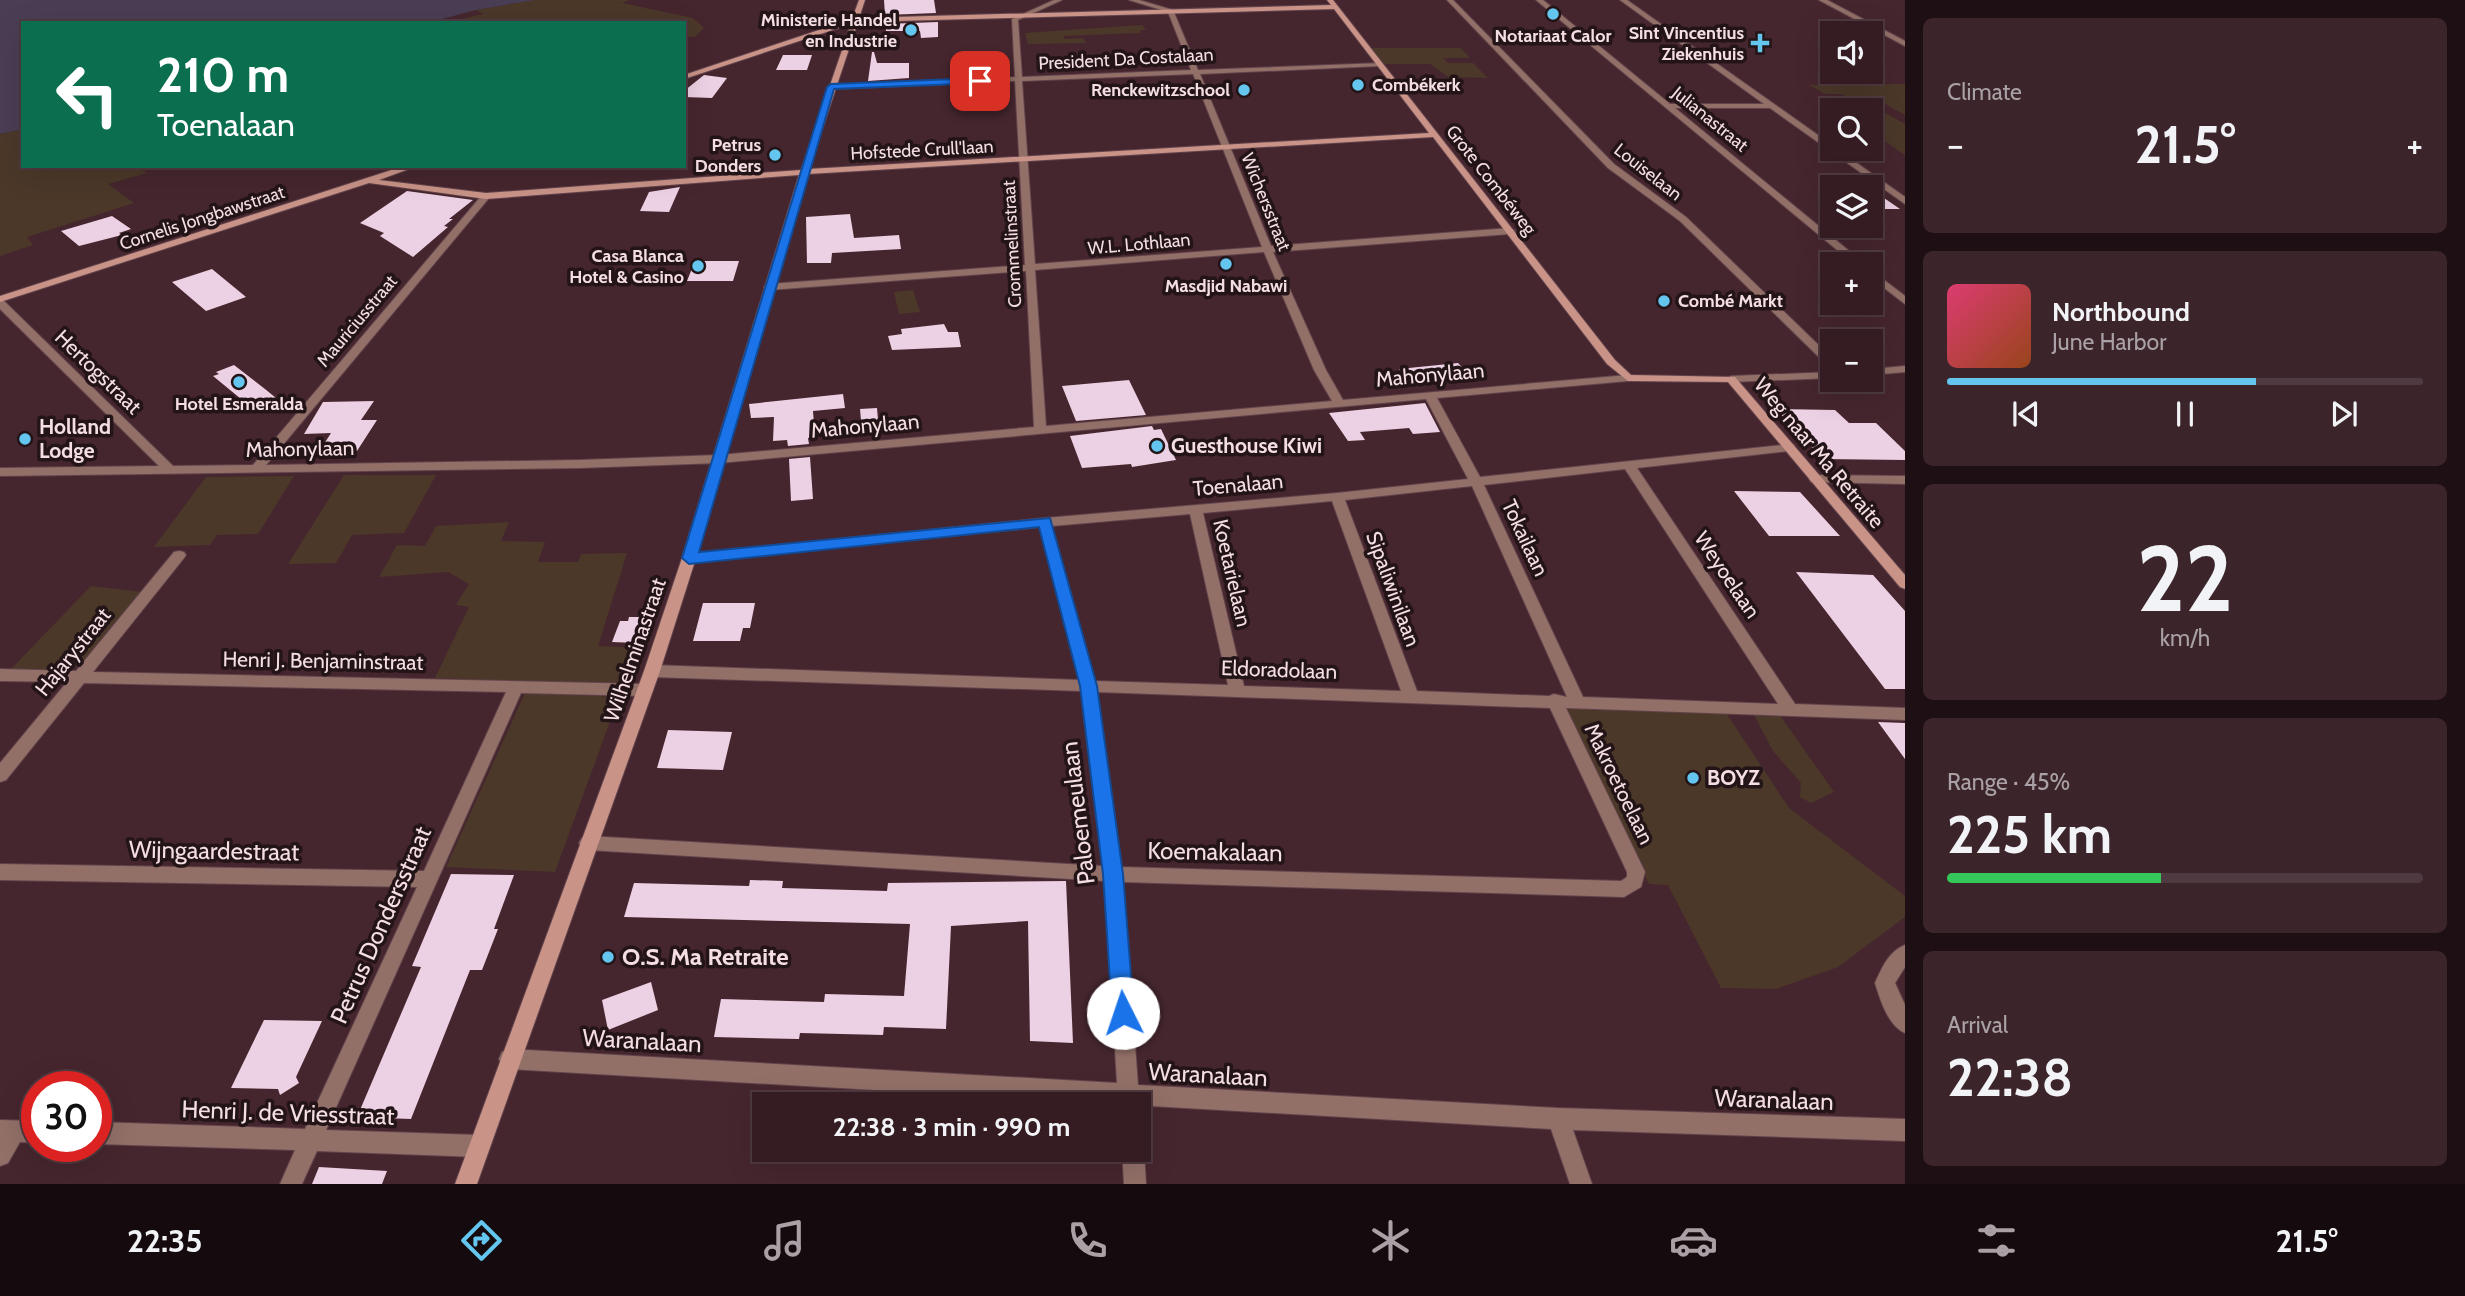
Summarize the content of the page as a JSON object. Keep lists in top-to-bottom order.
{
  "streets": {
    "street": [
      "President Da Costalaan",
      "Julianastraat",
      "Hofstede Crull'laan",
      "Louiselaan",
      "Grote Combéweg",
      "Wichersstraat",
      "Cornelis Jongbawstraat",
      "Crommelinstraat",
      "W.L. Lothlaan",
      "Mauriciusstraat",
      "Hertogstraat",
      "Mahonylaan",
      "Weg naar Ma Retraite",
      "Toenalaan",
      "Tokailaan",
      "Koetarielaan",
      "Weyoelaan",
      "Sipaliwinilaan",
      "Wilhelminastraat",
      "Hajarystraat",
      "Henri J. Benjaminstraat",
      "Eldoradolaan",
      "Makroetoelaan",
      "Paloemeulaan",
      "Wijngaardestraat",
      "Koemakalaan",
      "Petrus Dondersstraat",
      "Waranalaan",
      "Henri J. de Vriesstraat"
    ]
  },
  "crossings": [
    ["President Da Costalaan", "Grote Combéweg"],
    ["President Da Costalaan", "Wichersstraat"],
    ["President Da Costalaan", "Crommelinstraat"],
    ["President Da Costalaan", "Wilhelminastraat"],
    ["Hofstede Crull'laan", "Grote Combéweg"],
    ["Hofstede Crull'laan", "Wichersstraat"],
    ["Hofstede Crull'laan", "Cornelis Jongbawstraat"],
    ["Hofstede Crull'laan", "Crommelinstraat"],
    ["Hofstede Crull'laan", "Mauriciusstraat"],
    ["Hofstede Crull'laan", "Wilhelminastraat"],
    ["Grote Combéweg", "W.L. Lothlaan"],
    ["Grote Combéweg", "Mahonylaan"],
    ["Wichersstraat", "W.L. Lothlaan"],
    ["Wichersstraat", "Mahonylaan"],
    ["Cornelis Jongbawstraat", "Hertogstraat"],
    ["Crommelinstraat", "W.L. Lothlaan"],
    ["Crommelinstraat", "Mahonylaan"],
    ["W.L. Lothlaan", "Wilhelminastraat"],
    ["Mauriciusstraat", "Mahonylaan"],
    ["Hertogstraat", "Mahonylaan"],
    ["Mahonylaan", "Weg naar Ma Retraite"],
    ["Mahonylaan", "Tokailaan"],
    ["Mahonylaan", "Wilhelminastraat"],
    ["Weg naar Ma Retraite", "Toenalaan"],
    ["Toenalaan", "Tokailaan"],
    ["Toenalaan", "Koetarielaan"],
    ["Toenalaan", "Weyoelaan"],
    ["Toenalaan", "Sipaliwinilaan"],
    ["Toenalaan", "Wilhelminastraat"],
    ["Toenalaan", "Paloemeulaan"],
    ["Tokailaan", "Eldoradolaan"],
    ["Koetarielaan", "Eldoradolaan"],
    ["Weyoelaan", "Eldoradolaan"],
    ["Sipaliwinilaan", "Eldoradolaan"],
    ["Wilhelminastraat", "Henri J. Benjaminstraat"],
    ["Wilhelminastraat", "Eldoradolaan"],
    ["Wilhelminastraat", "Koemakalaan"],
    ["Wilhelminastraat", "Waranalaan"],
    ["Wilhelminastraat", "Henri J. de Vriesstraat"],
    ["Hajarystraat", "Henri J. Benjaminstraat"],
    ["Henri J. Benjaminstraat", "Petrus Dondersstraat"],
    ["Eldoradolaan", "Makroetoelaan"],
    ["Eldoradolaan", "Paloemeulaan"],
    ["Makroetoelaan", "Koemakalaan"],
    ["Paloemeulaan", "Koemakalaan"],
    ["Wijngaardestraat", "Petrus Dondersstraat"],
    ["Petrus Dondersstraat", "Henri J. de Vriesstraat"]
  ],
  "places": {
    "other": [
      "Notariaat Calor",
      "Ministerie Handel en Industrie",
      "Combékerk",
      "Renckewitzschool",
      "Petrus Donders",
      "Masdjid Nabawi",
      "Casa Blanca Hotel & Casino",
      "Combé Markt",
      "Hotel Esmeralda",
      "Holland Lodge",
      "Guesthouse Kiwi",
      "BOYZ",
      "O.S. Ma Retraite"
    ],
    "health": ["Sint Vincentius Ziekenhuis"]
  },
  "page": {
    "tile": [
      "Climate",
      ["22", "km/h"],
      ["Range · 45%", "225 km"],
      ["Arrival", "22:38"]
    ],
    "map_buttons": ["+", "−"],
    "turn": ["210 m", "Toenalaan"],
    "heat": ["−", "21.5°", "+"],
    "song": ["Northbound", "June Harbor"],
    "limit": "30",
    "trip": "22:38 · 3 min · 990 m",
    "tabs": ["22:35", "21.5°"]
  }
}
